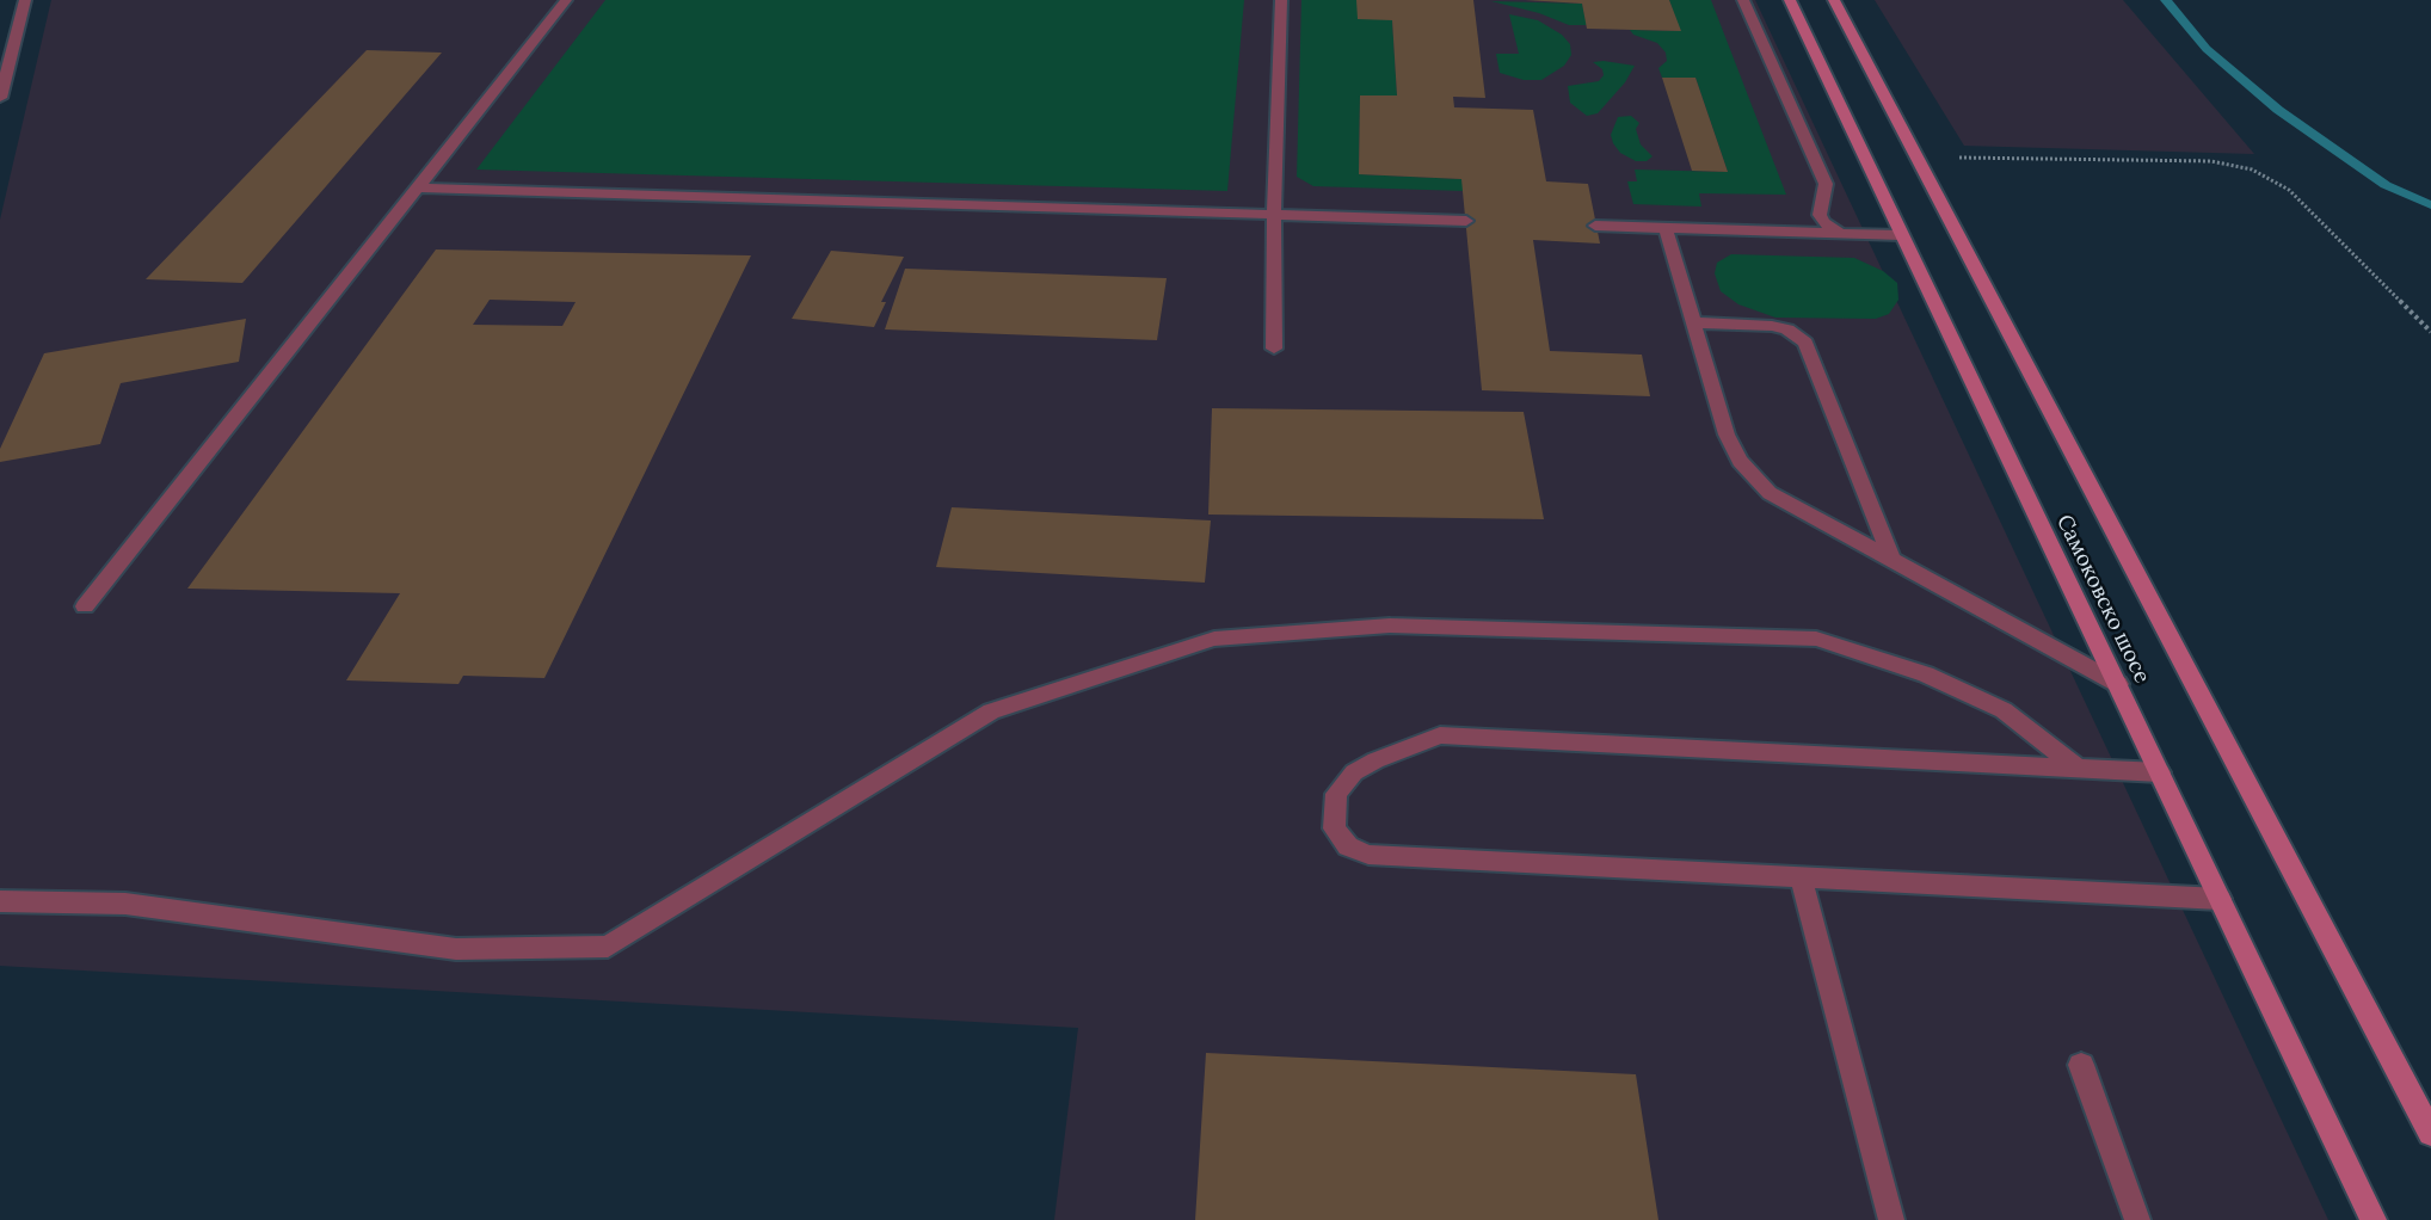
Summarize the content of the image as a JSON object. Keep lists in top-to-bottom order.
{
  "streets": {
    "main road": ["Самоковско шосе"]
  }
}
